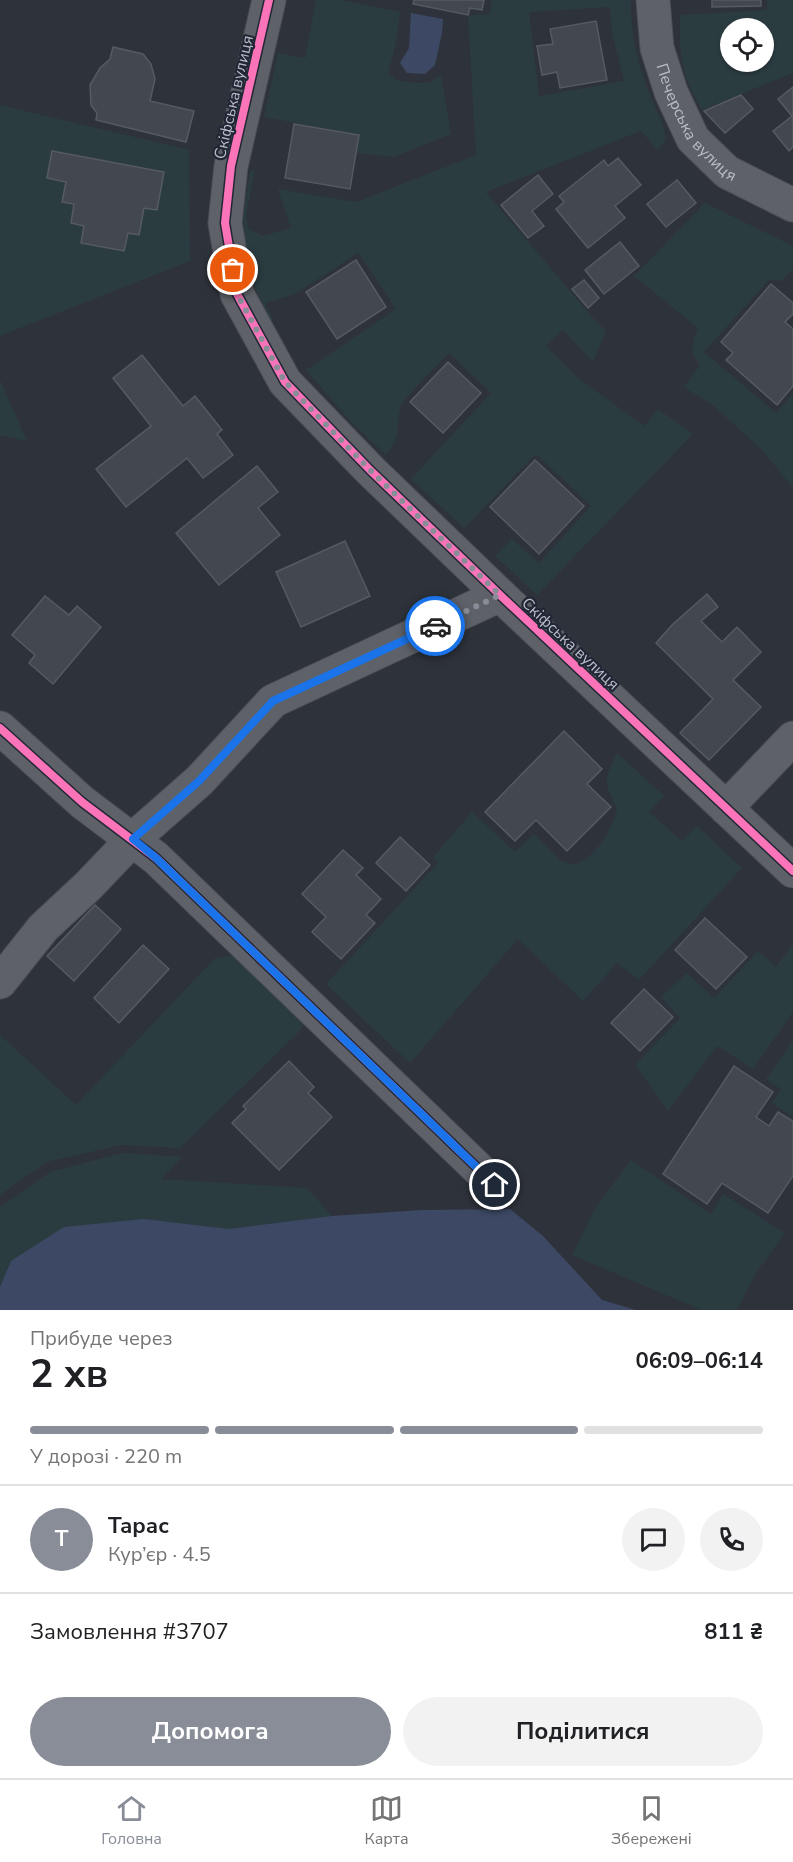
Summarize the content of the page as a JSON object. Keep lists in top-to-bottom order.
{
  "streets": {
    "street": ["Скіфська вулиця", "Печерська вулиця"]
  },
  "page": {
    "heading": ["2 хв", "Прибуде через", "06:09–06:14"],
    "panel": [
      "Тарас",
      "Кур’єр · 4.5",
      "Замовлення #3707",
      "811 ₴"
    ],
    "bar": "У дорозі · 220 m",
    "round": "Т",
    "buttons": ["Допомога", "Поділитися"],
    "tabs": ["Головна", "Карта", "Збережені"]
  }
}
